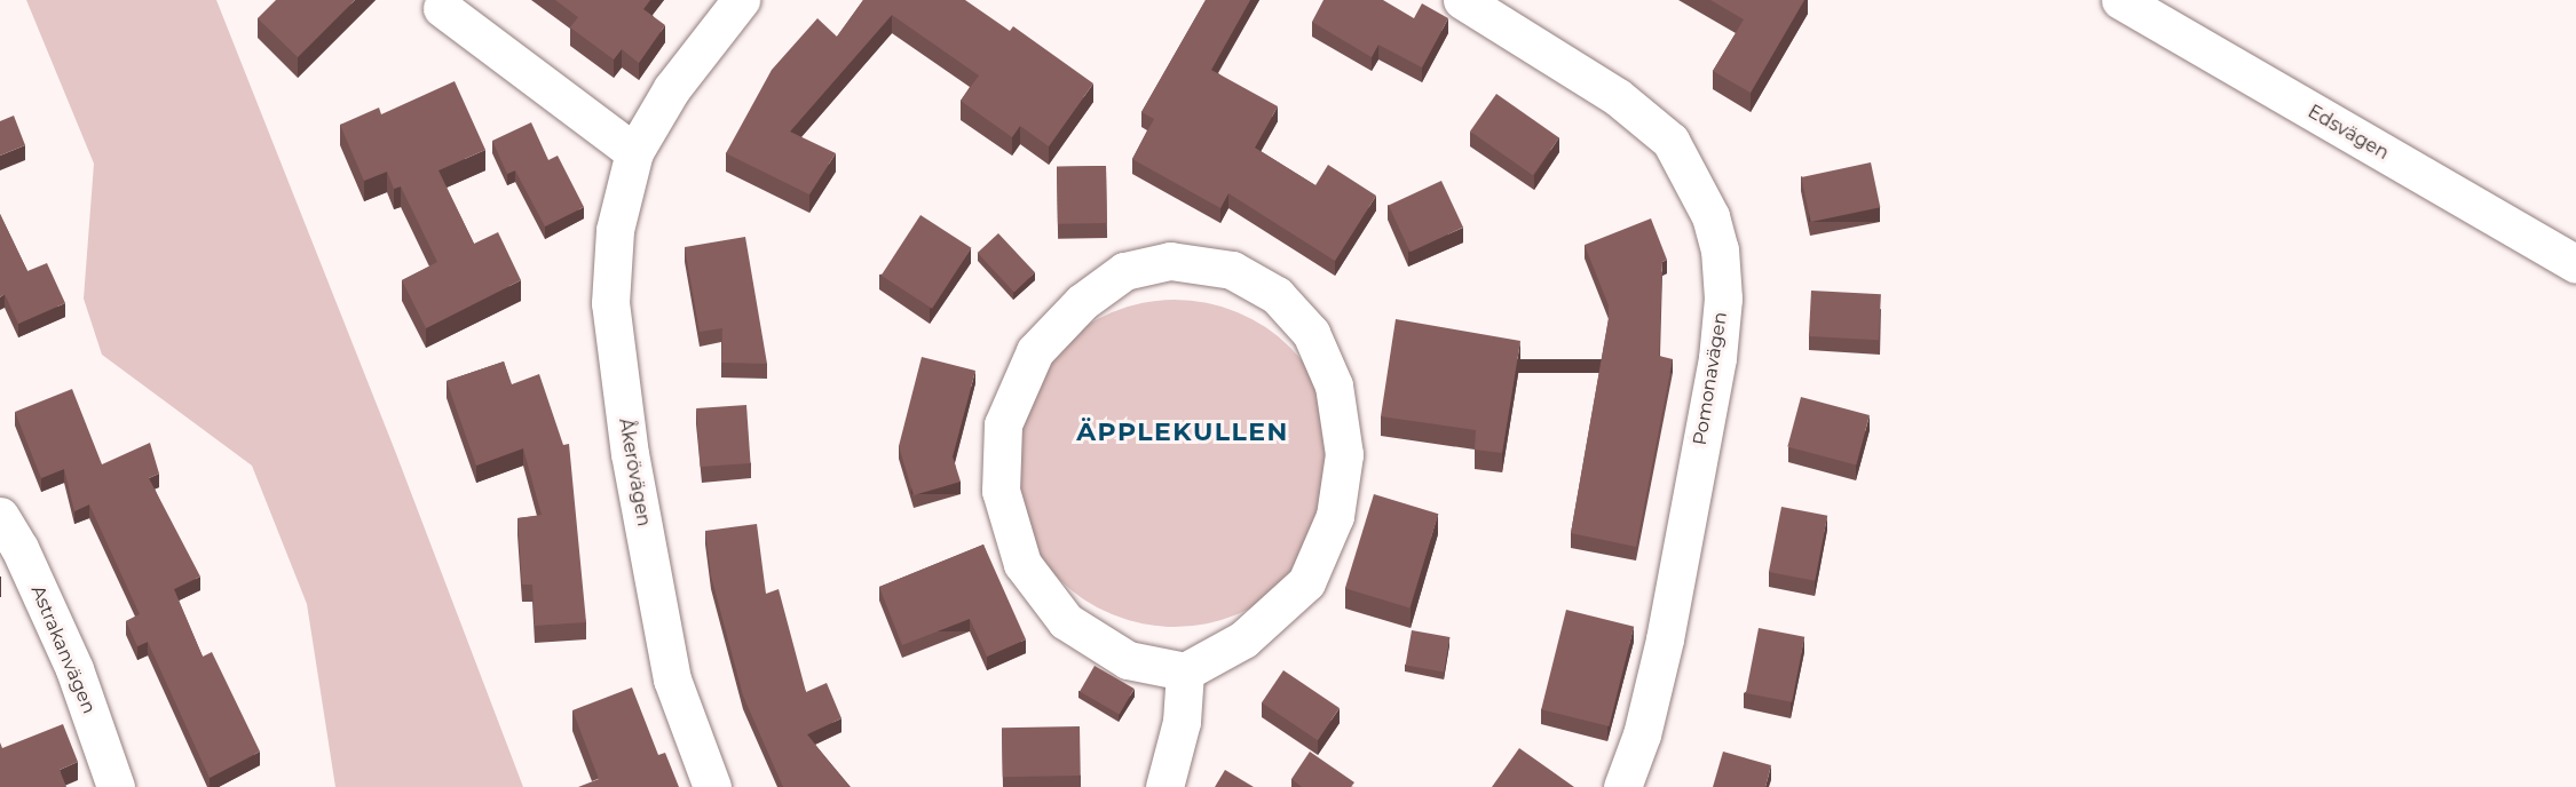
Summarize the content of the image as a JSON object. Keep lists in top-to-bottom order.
{
  "streets": {
    "street": [
      "Edsvägen",
      "Pomonavägen",
      "Åkerövägen",
      "Astrakanvägen"
    ]
  },
  "districts": ["ÄPPLEKULLEN"]
}
